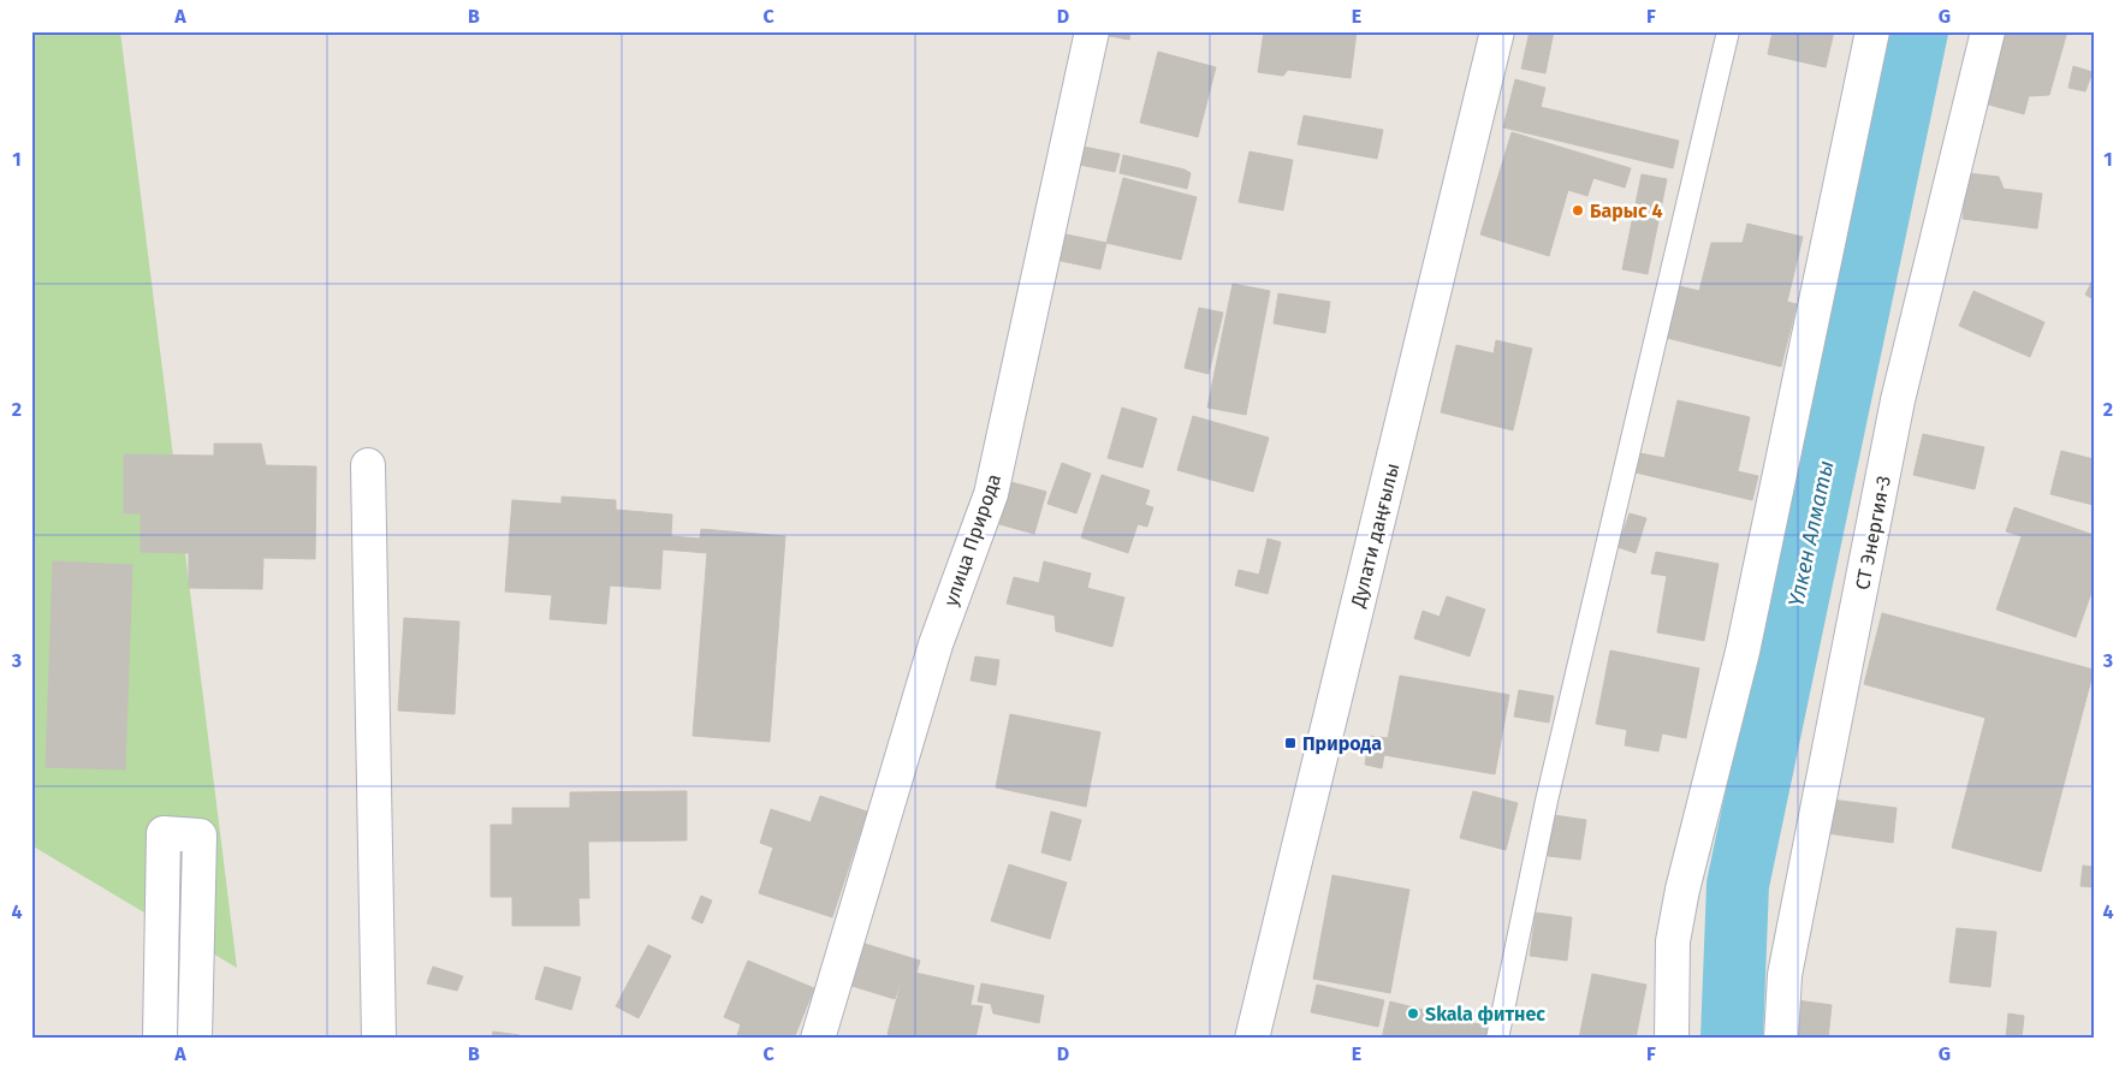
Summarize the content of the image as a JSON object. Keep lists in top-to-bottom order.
{
  "streets": {
    "street": ["СТ Энергия-3", "Дулати даңғылы", "улица Природа"]
  },
  "water": ["Үлкен Алматы"],
  "places": {
    "other": ["Барыс 4", "Skala фитнес"],
    "transit": ["Природа"]
  },
  "grid": {
    "columns": [
      "A",
      "B",
      "C",
      "D",
      "E",
      "F",
      "G"
    ],
    "rows": [
      "1",
      "2",
      "3",
      "4"
    ]
  }
}
